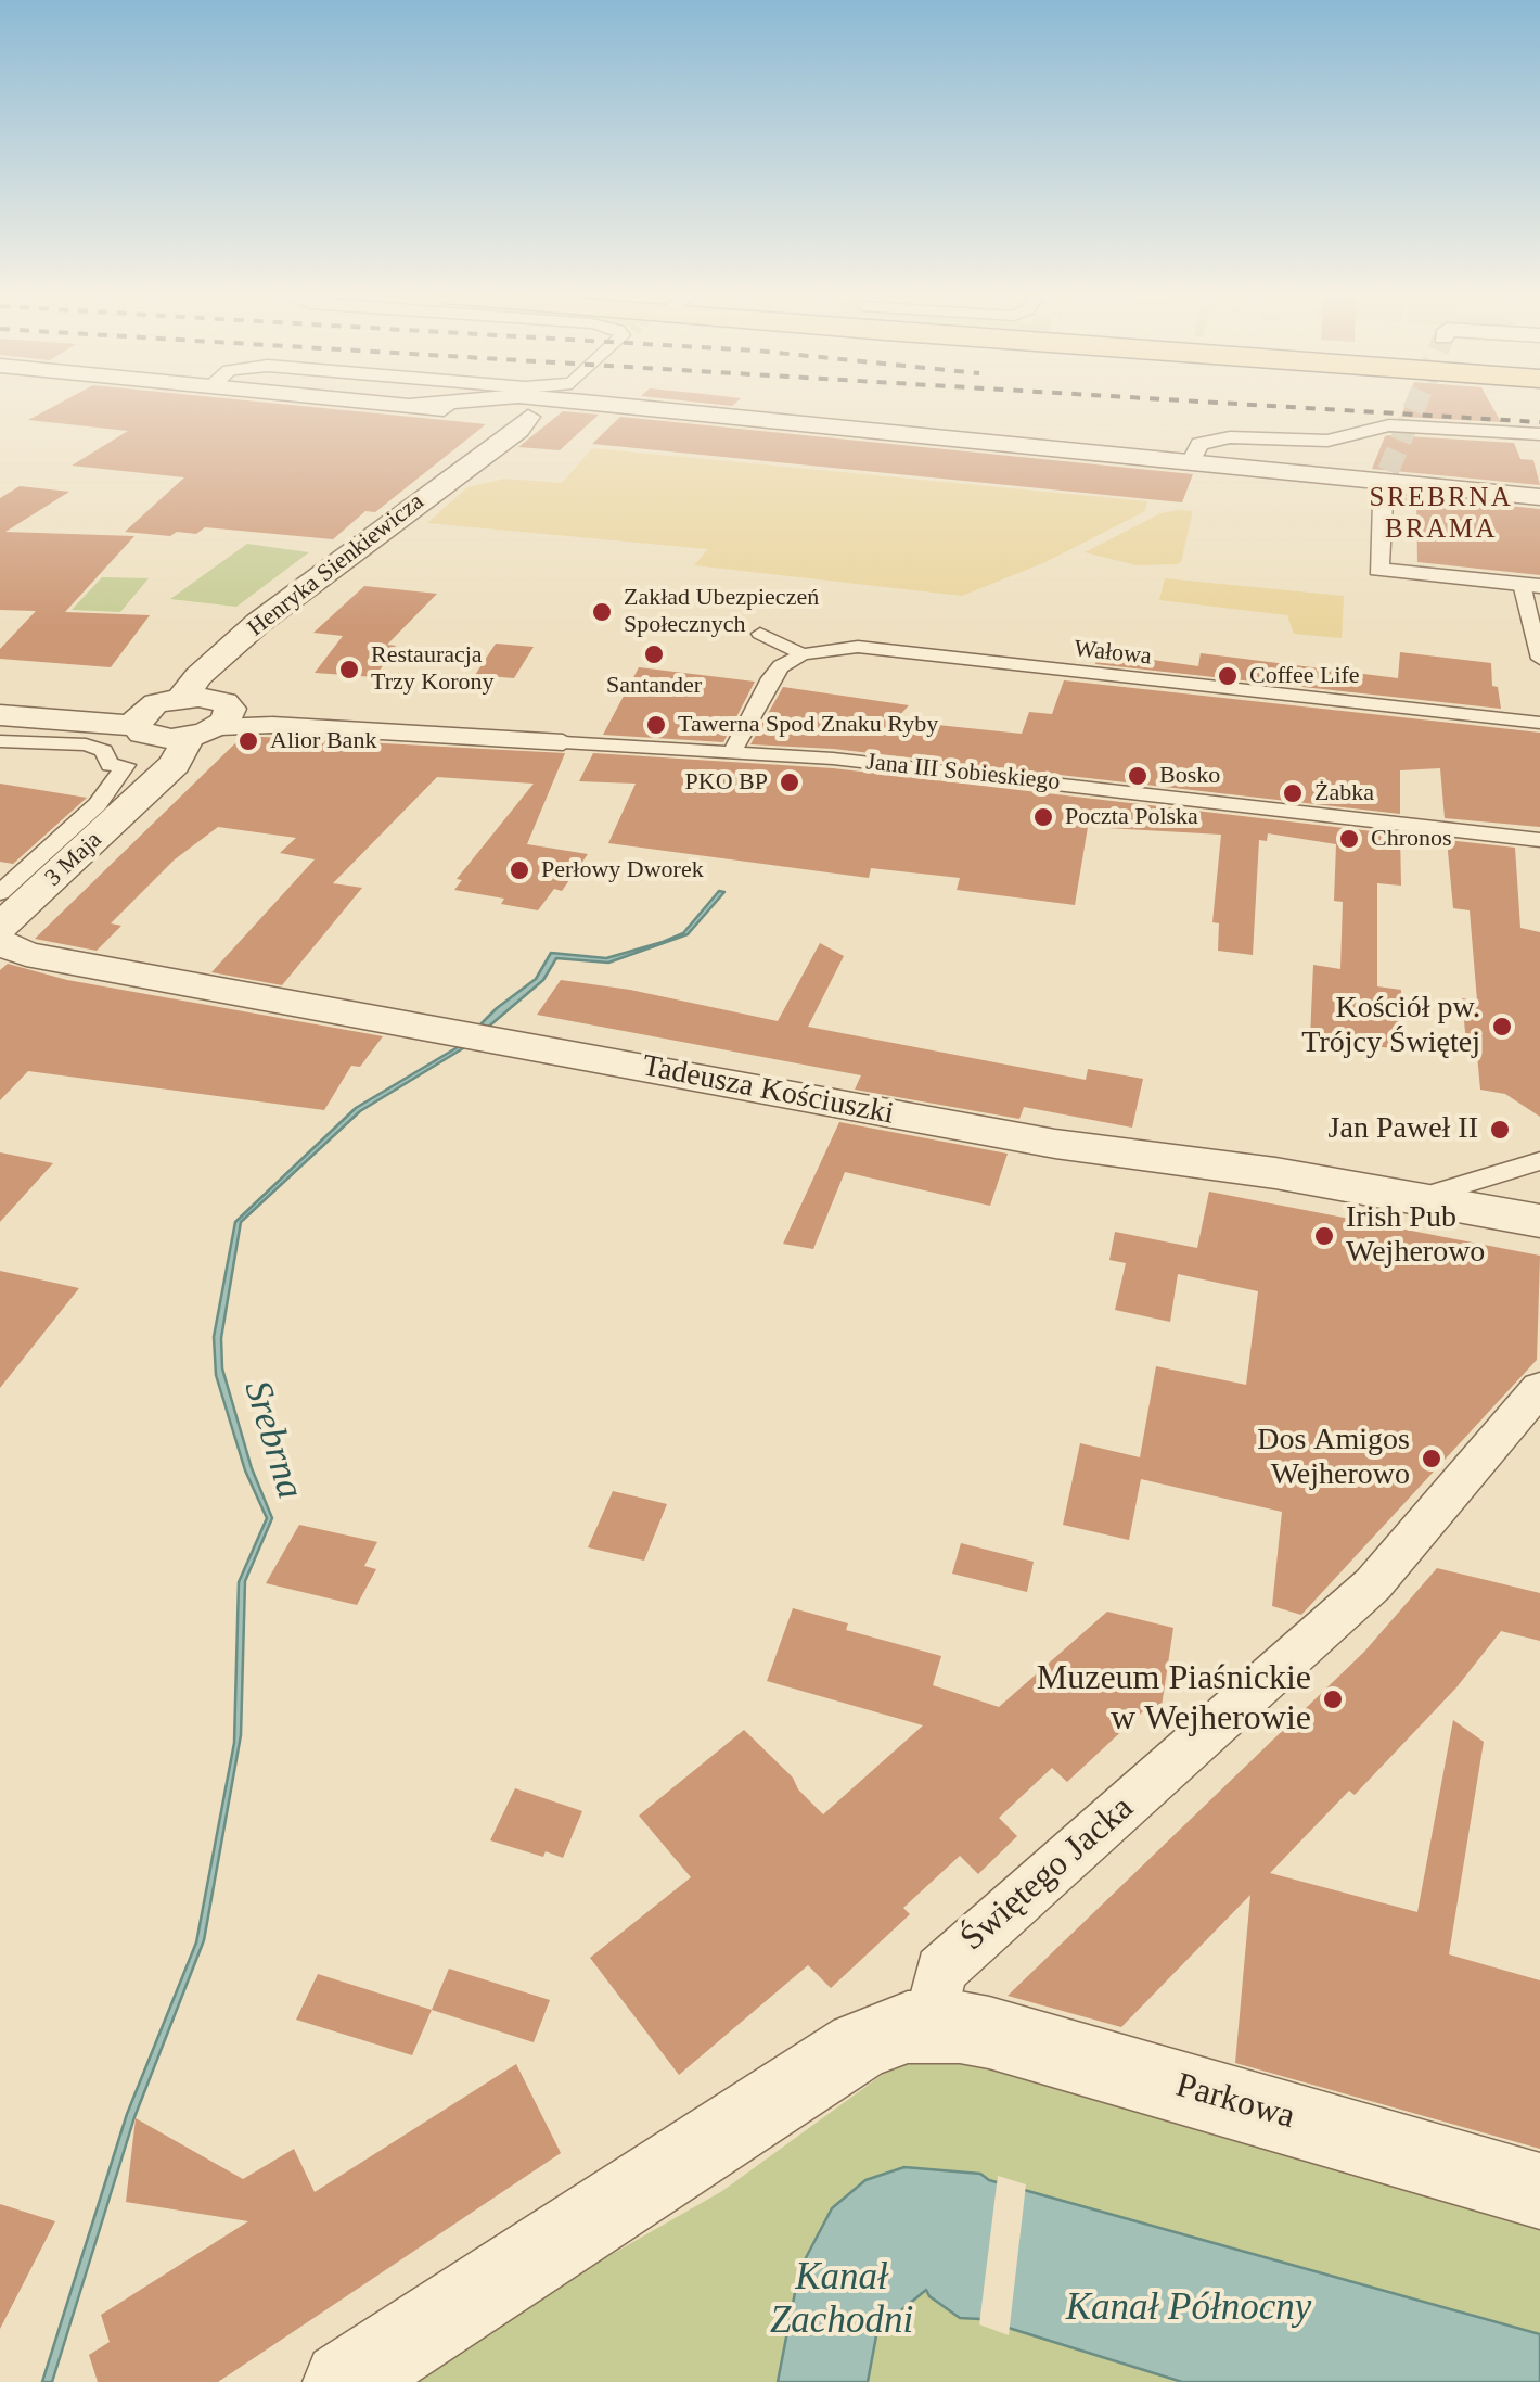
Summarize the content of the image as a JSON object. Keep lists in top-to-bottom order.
{
  "streets": {
    "street": [
      "Henryka Sienkiewicza",
      "Wałowa",
      "Jana III Sobieskiego",
      "3 Maja",
      "Tadeusza Kościuszki",
      "Świętego Jacka",
      "Parkowa"
    ]
  },
  "crossings": [
    ["Henryka Sienkiewicza", "Jana III Sobieskiego"],
    ["Henryka Sienkiewicza", "3 Maja"],
    ["Jana III Sobieskiego", "3 Maja"],
    ["Świętego Jacka", "Parkowa"]
  ],
  "districts": ["SREBRNA BRAMA"],
  "water": ["Srebrna", "Kanał Zachodni", "Kanał Północny"],
  "places": [
    "Zakład Ubezpieczeń Społecznych",
    "Santander",
    "Restauracja Trzy Korony",
    "Coffee Life",
    "Tawerna Spod Znaku Ryby",
    "Alior Bank",
    "Bosko",
    "PKO BP",
    "Żabka",
    "Poczta Polska",
    "Chronos",
    "Perłowy Dworek",
    "Kościół pw. Trójcy Świętej",
    "Jan Paweł II",
    "Irish Pub Wejherowo",
    "Dos Amigos Wejherowo",
    "Muzeum Piaśnickie w Wejherowie"
  ]
}
